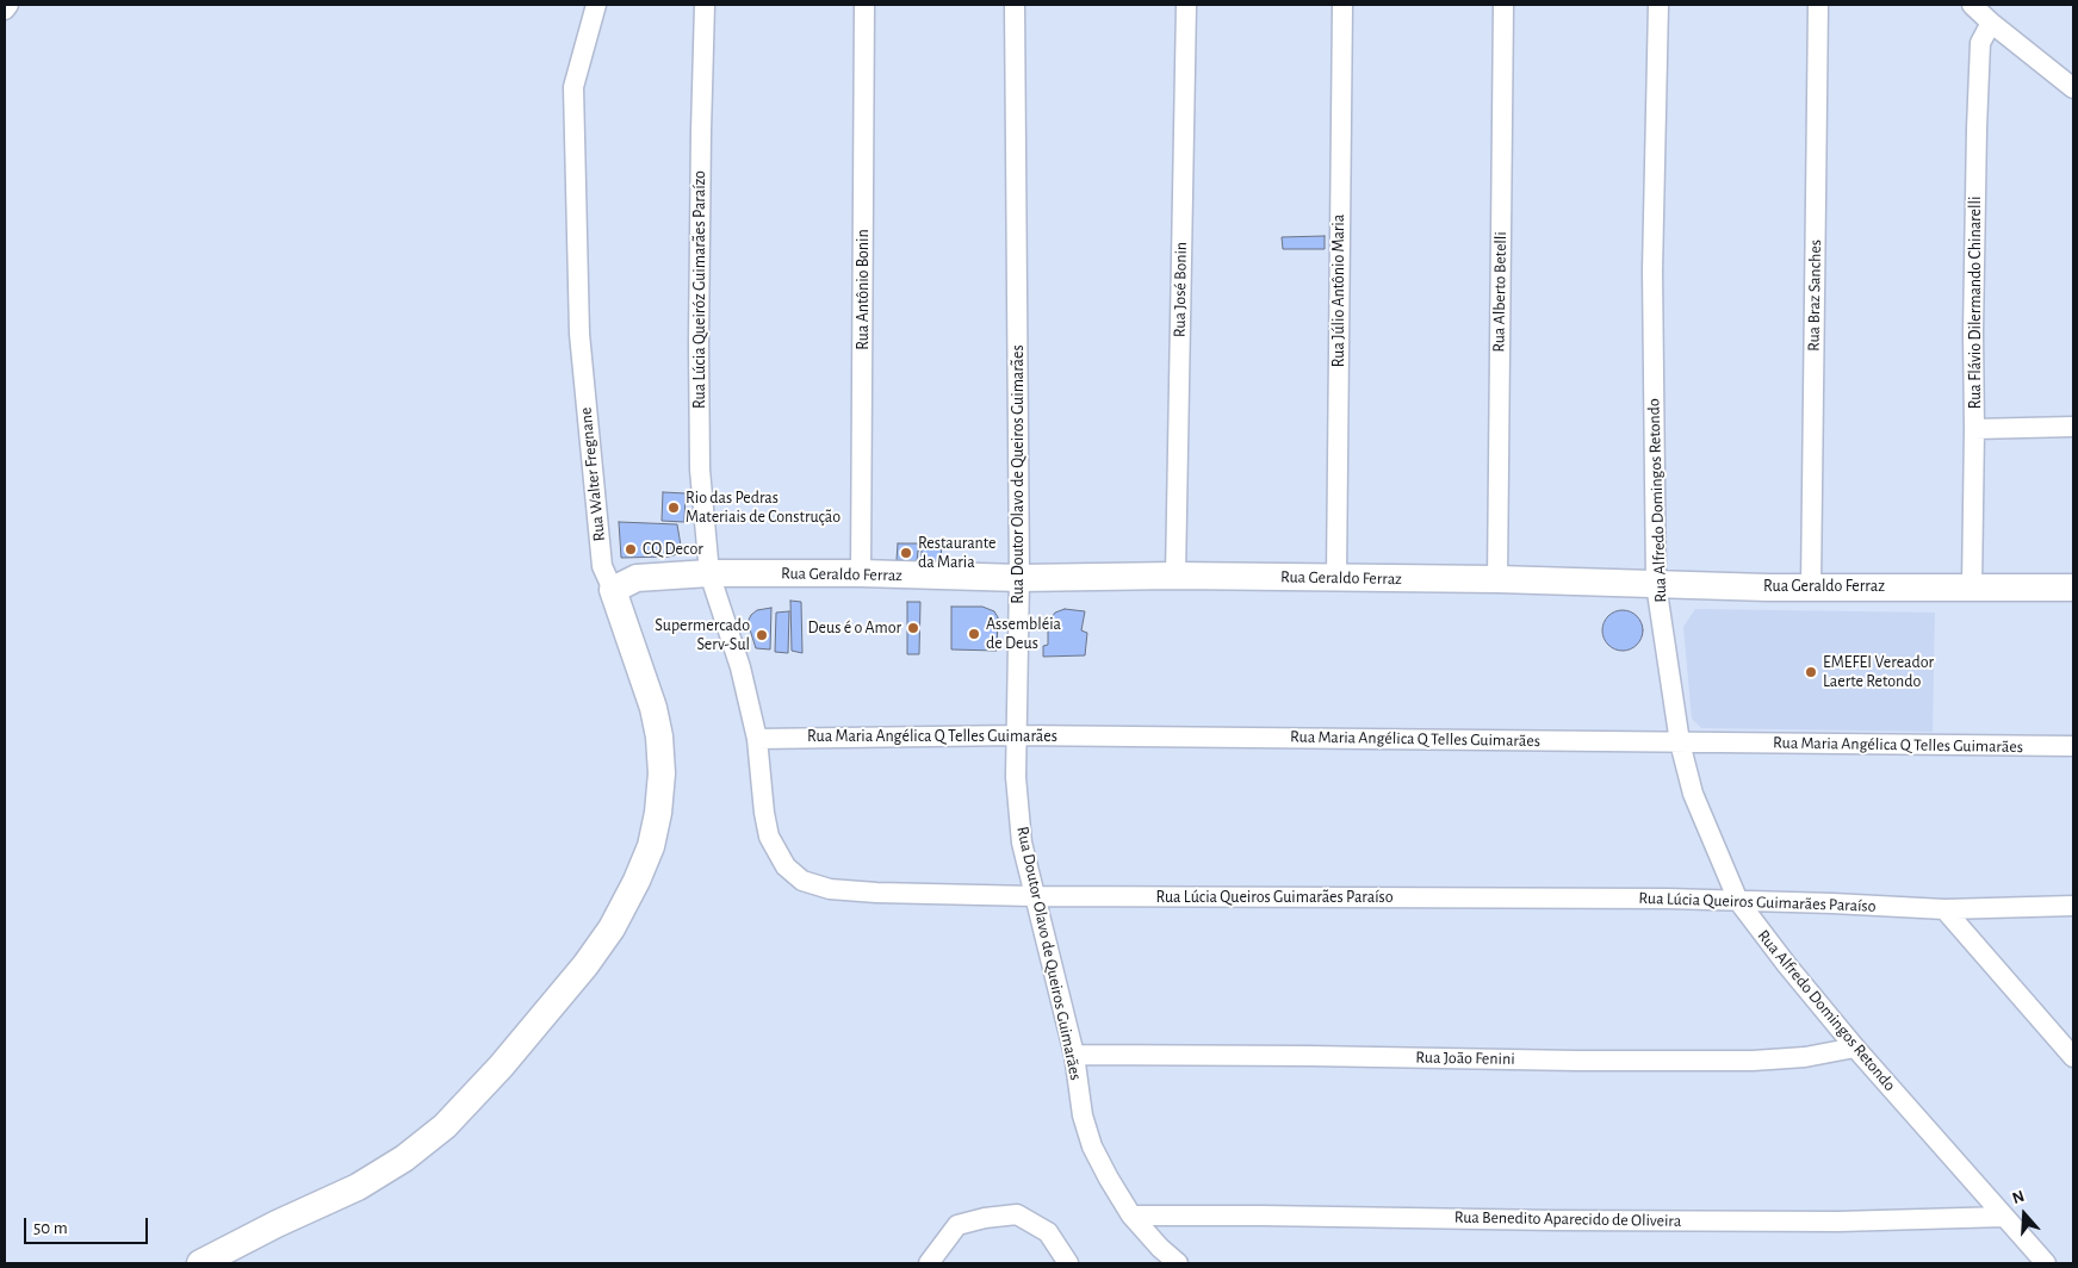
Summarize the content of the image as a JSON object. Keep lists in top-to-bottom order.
{
  "streets": {
    "street": [
      "Rua Lúcia Queiróz Guimarães Paraízo",
      "Rua Antônio Bonin",
      "Rua José Bonin",
      "Rua Júlio Antônio Maria",
      "Rua Alberto Betelli",
      "Rua Braz Sanches",
      "Rua Flávio Dilermando Chinarelli",
      "Rua Walter Fregnane",
      "Rua Doutor Olavo de Queiros Guimarães",
      "Rua Alfredo Domingos Retondo",
      "Rua Geraldo Ferraz",
      "Rua Maria Angélica Q Telles Guimarães",
      "Rua Lúcia Queiros Guimarães Paraíso",
      "Rua João Fenini",
      "Rua Benedito Aparecido de Oliveira"
    ]
  },
  "crossings": [
    ["Rua Lúcia Queiróz Guimarães Paraízo", "Rua Geraldo Ferraz"],
    ["Rua Lúcia Queiróz Guimarães Paraízo", "Rua Lúcia Queiros Guimarães Paraíso"],
    ["Rua Antônio Bonin", "Rua Geraldo Ferraz"],
    ["Rua José Bonin", "Rua Geraldo Ferraz"],
    ["Rua Júlio Antônio Maria", "Rua Geraldo Ferraz"],
    ["Rua Alberto Betelli", "Rua Geraldo Ferraz"],
    ["Rua Braz Sanches", "Rua Geraldo Ferraz"],
    ["Rua Flávio Dilermando Chinarelli", "Rua Geraldo Ferraz"],
    ["Rua Walter Fregnane", "Rua Geraldo Ferraz"],
    ["Rua Doutor Olavo de Queiros Guimarães", "Rua Geraldo Ferraz"],
    ["Rua Doutor Olavo de Queiros Guimarães", "Rua Maria Angélica Q Telles Guimarães"],
    ["Rua Doutor Olavo de Queiros Guimarães", "Rua Lúcia Queiros Guimarães Paraíso"],
    ["Rua Doutor Olavo de Queiros Guimarães", "Rua João Fenini"],
    ["Rua Doutor Olavo de Queiros Guimarães", "Rua Benedito Aparecido de Oliveira"],
    ["Rua Alfredo Domingos Retondo", "Rua Geraldo Ferraz"],
    ["Rua Alfredo Domingos Retondo", "Rua Maria Angélica Q Telles Guimarães"],
    ["Rua Alfredo Domingos Retondo", "Rua Lúcia Queiros Guimarães Paraíso"],
    ["Rua Alfredo Domingos Retondo", "Rua João Fenini"],
    ["Rua Alfredo Domingos Retondo", "Rua Benedito Aparecido de Oliveira"],
    ["Rua Geraldo Ferraz", "Rua Lúcia Queiros Guimarães Paraíso"],
    ["Rua Maria Angélica Q Telles Guimarães", "Rua Lúcia Queiros Guimarães Paraíso"]
  ],
  "places": [
    "Rio das Pedras Materiais de Construção",
    "CQ Decor",
    "Restaurante da Maria",
    "Deus é o Amor",
    "Assembléia de Deus",
    "Supermercado Serv-Sul",
    "EMEFEI Vereador Laerte Retondo"
  ],
  "scale_bar": "50 m",
  "north": "top"
}
